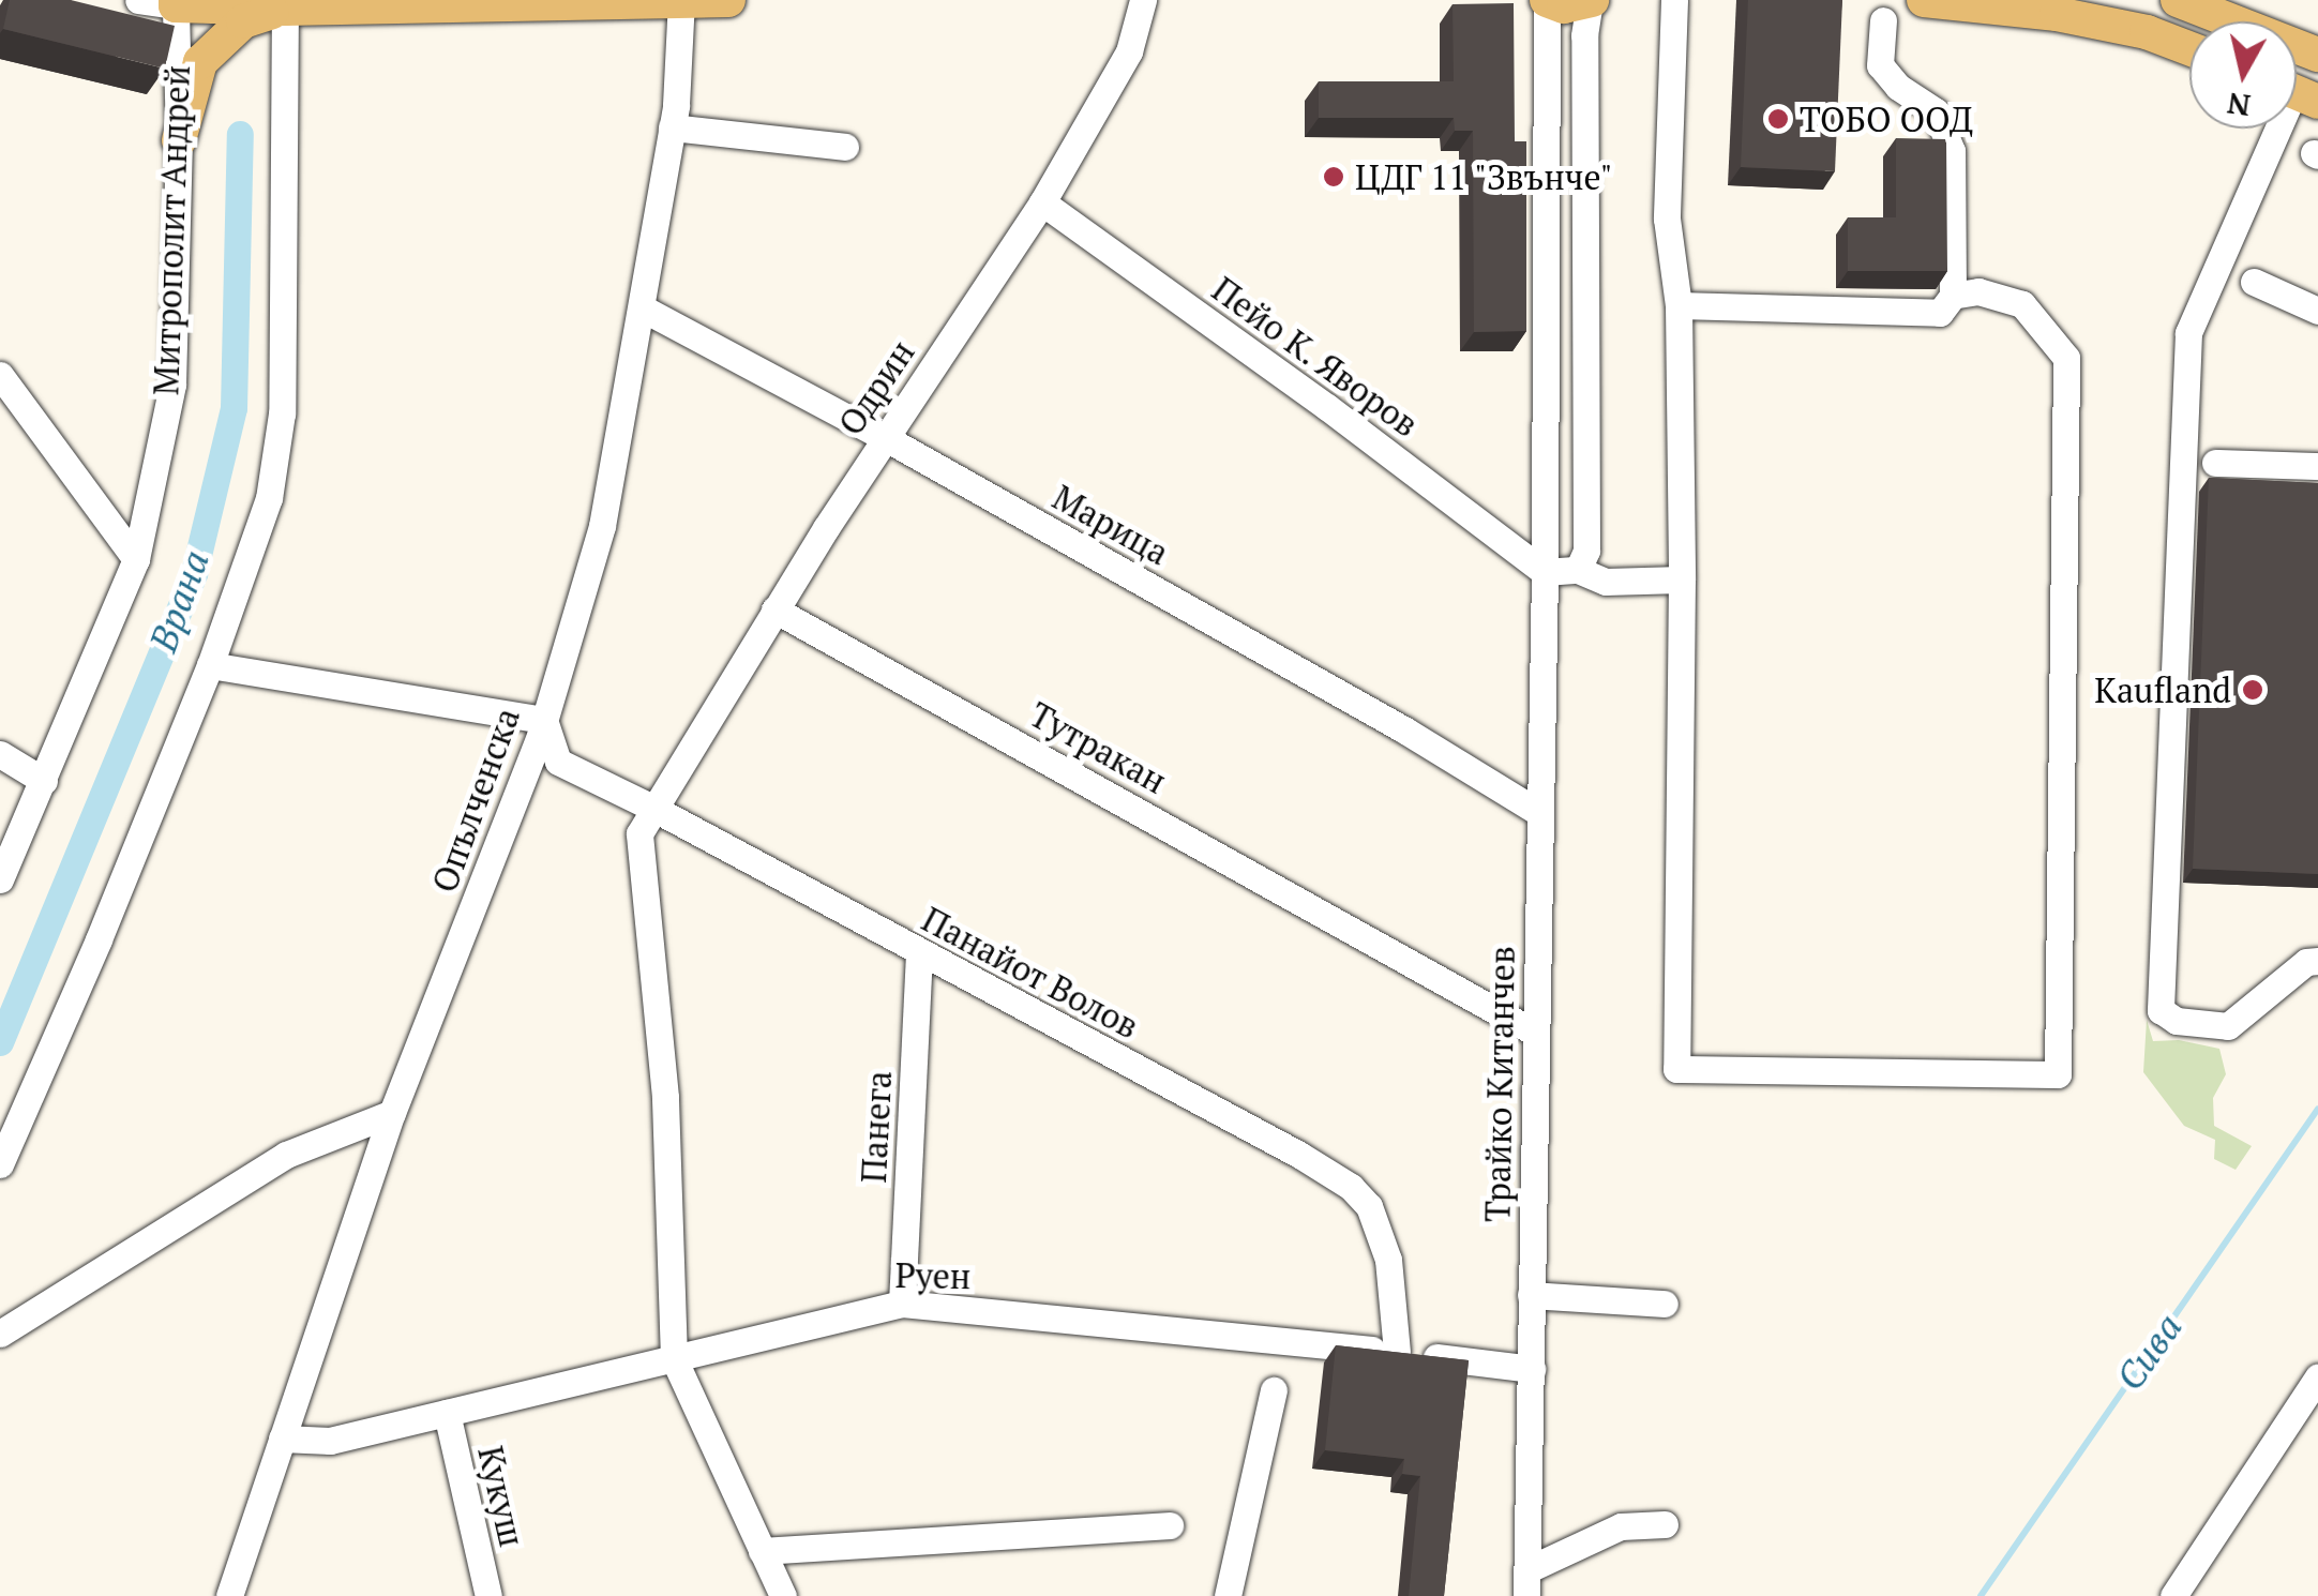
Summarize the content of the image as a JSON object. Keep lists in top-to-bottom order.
{
  "streets": {
    "street": [
      "Митрополит Андрей",
      "Пейо К. Яворов",
      "Одрин",
      "Марица",
      "Тутракан",
      "Опълченска",
      "Панайот Волов",
      "Трайко Китанчев",
      "Панега",
      "Руен",
      "Кукуш"
    ]
  },
  "crossings": [
    ["Пейо К. Яворов", "Одрин"],
    ["Пейо К. Яворов", "Трайко Китанчев"],
    ["Одрин", "Марица"],
    ["Одрин", "Тутракан"],
    ["Одрин", "Панайот Волов"],
    ["Марица", "Опълченска"],
    ["Марица", "Трайко Китанчев"],
    ["Тутракан", "Трайко Китанчев"],
    ["Опълченска", "Панайот Волов"],
    ["Опълченска", "Руен"],
    ["Панайот Волов", "Панега"],
    ["Панайот Волов", "Руен"],
    ["Трайко Китанчев", "Руен"],
    ["Панега", "Руен"],
    ["Руен", "Кукуш"]
  ],
  "water": ["Врана", "Сива"],
  "places": ["ТОБО ООД", "ЦДГ 11 \"Звънче\"", "Kaufland"],
  "north": "bottom"
}
